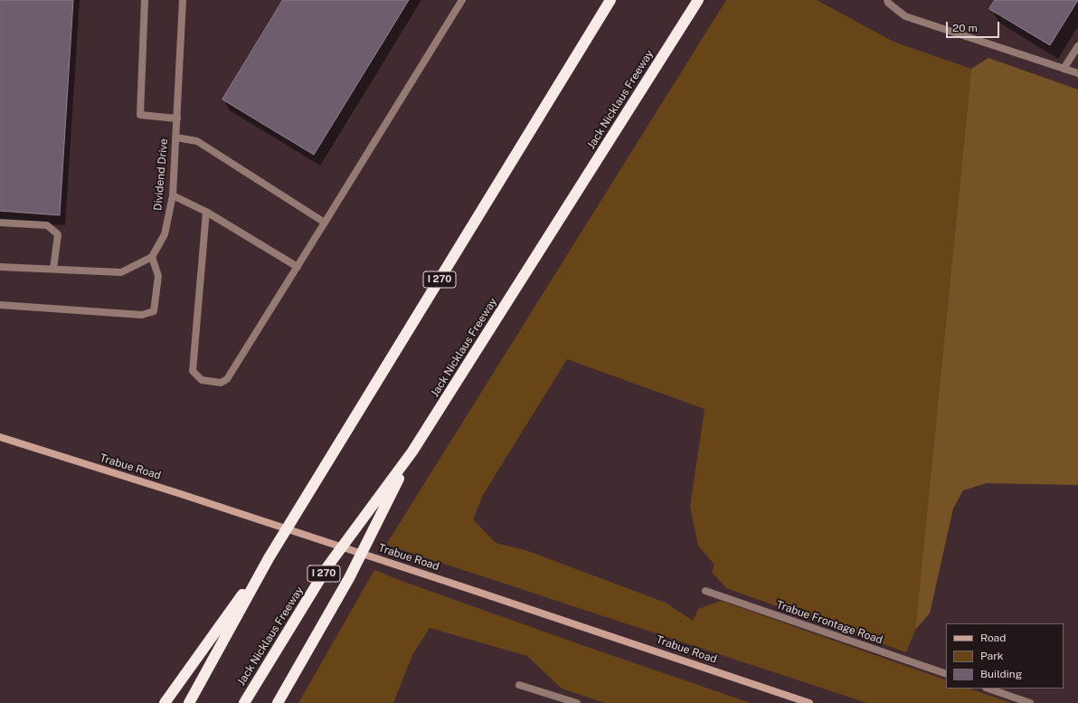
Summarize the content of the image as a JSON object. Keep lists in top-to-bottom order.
{
  "streets": {
    "highway": ["Jack Nicklaus Freeway", "I 270"],
    "main road": ["Trabue Road"],
    "street": ["Dividend Drive", "Trabue Frontage Road"]
  },
  "legend": ["Road", "Park", "Building"],
  "scale_bar": "20 m"
}
